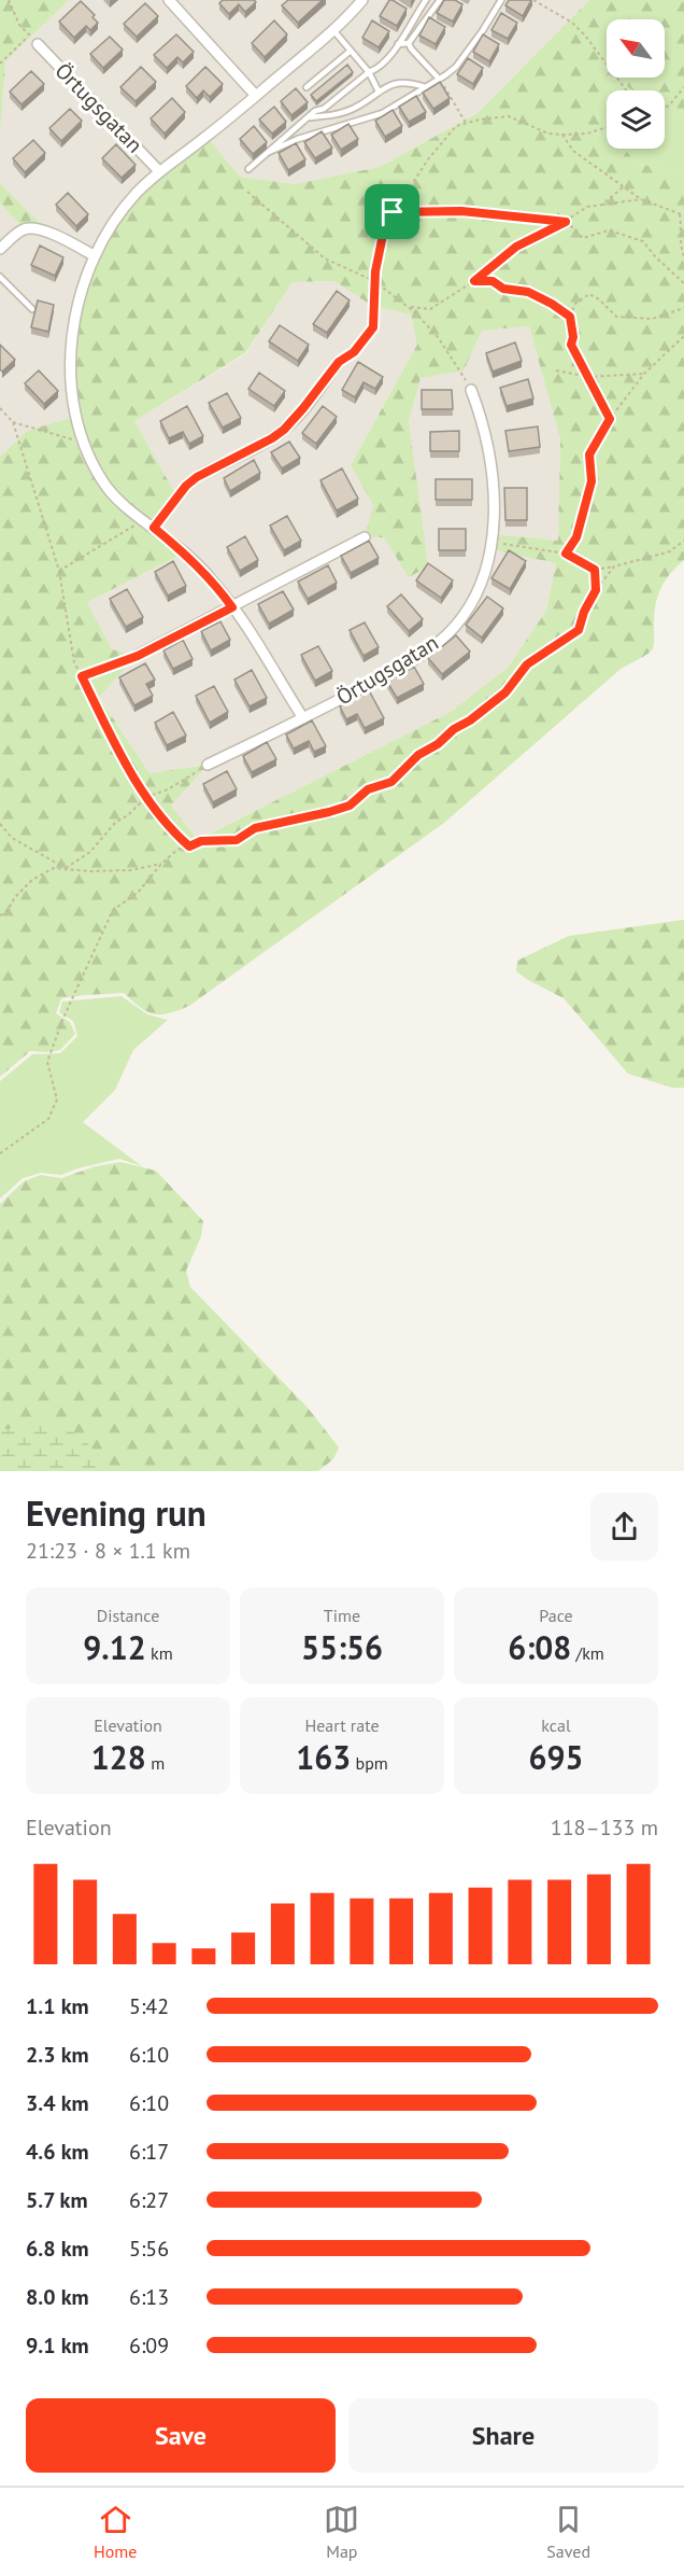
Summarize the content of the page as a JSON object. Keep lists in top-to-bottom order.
{
  "streets": {
    "street": ["Örtugsgatan"]
  },
  "north": "top left",
  "page": {
    "heading": ["Evening run", "21:23 · 8 × 1.1 km"],
    "stats": [
      ["Distance", "9.12 km"],
      ["Time", "55:56"],
      ["Pace", "6:08 /km"],
      ["Elevation", "128 m"],
      ["Heart rate", "163 bpm"],
      ["kcal", "695"]
    ],
    "chart": ["Elevation", "118–133 m"],
    "list": [
      {
        "name": "1.1 km",
        "note": "5:42"
      },
      {
        "name": "2.3 km",
        "note": "6:10"
      },
      {
        "name": "3.4 km",
        "note": "6:10"
      },
      {
        "name": "4.6 km",
        "note": "6:17"
      },
      {
        "name": "5.7 km",
        "note": "6:27"
      },
      {
        "name": "6.8 km",
        "note": "5:56"
      },
      {
        "name": "8.0 km",
        "note": "6:13"
      },
      {
        "name": "9.1 km",
        "note": "6:09"
      }
    ],
    "buttons": ["Save", "Share"],
    "tabs": ["Home", "Map", "Saved"]
  }
}
